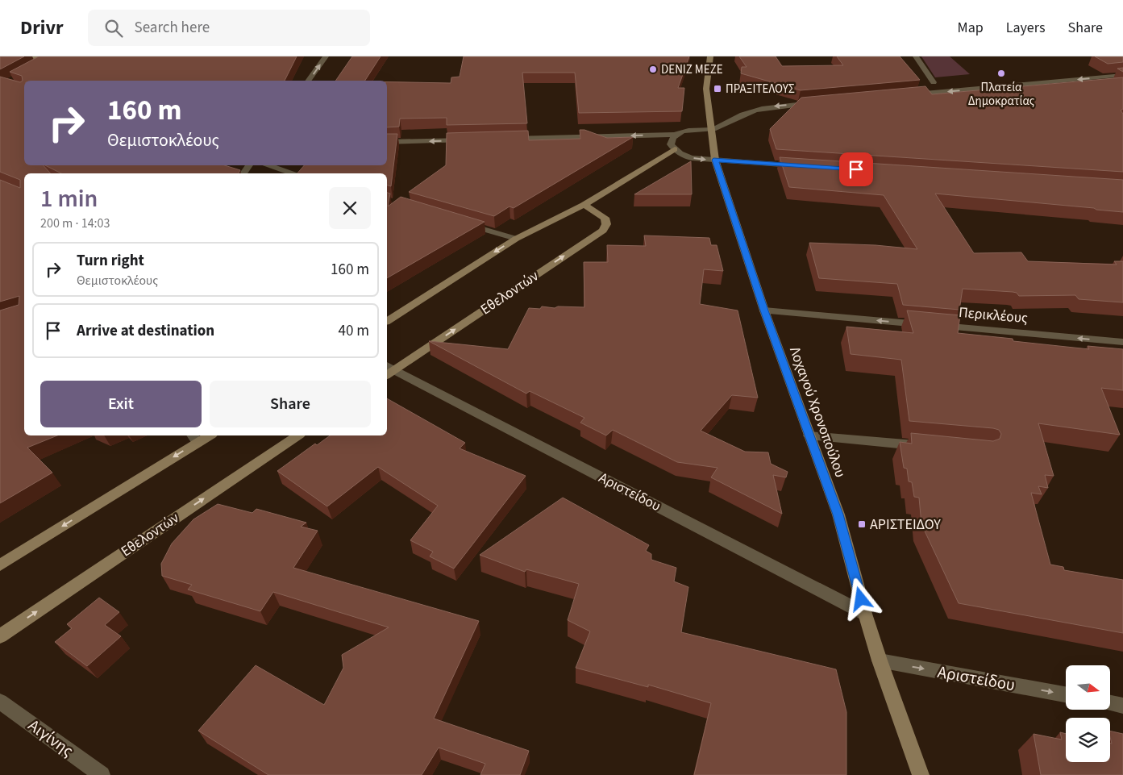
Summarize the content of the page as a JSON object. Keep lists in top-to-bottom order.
{
  "streets": {
    "street": [
      "Εθελοντών",
      "Περικλέους",
      "Λοχαγού Χρονοπούλου",
      "Αριστείδου",
      "Αιγίνης"
    ]
  },
  "crossings": [
    ["Εθελοντών", "Αριστείδου"],
    ["Περικλέους", "Λοχαγού Χρονοπούλου"],
    ["Λοχαγού Χρονοπούλου", "Αριστείδου"]
  ],
  "one_way": ["Περικλέους"],
  "places": {
    "other": ["DENIZ MEZE", "Πλατεία Δημοκρατίας"],
    "transit": ["ΠΡΑΞΙΤΕΛΟΥΣ", "ΑΡΙΣΤΕΙΔΟΥ"]
  },
  "north": "right",
  "page": {
    "header": "Drivr",
    "search": "Search here",
    "nav": ["Map", "Layers", "Share"],
    "turn": ["160 m", "Θεμιστοκλέους"],
    "heading": ["1 min", "200 m · 14:03"],
    "list": [
      {
        "name": "Turn right",
        "note": "Θεμιστοκλέους",
        "value": "160 m"
      },
      {
        "name": "Arrive at destination",
        "value": "40 m"
      }
    ],
    "buttons": ["Exit", "Share"]
  }
}
